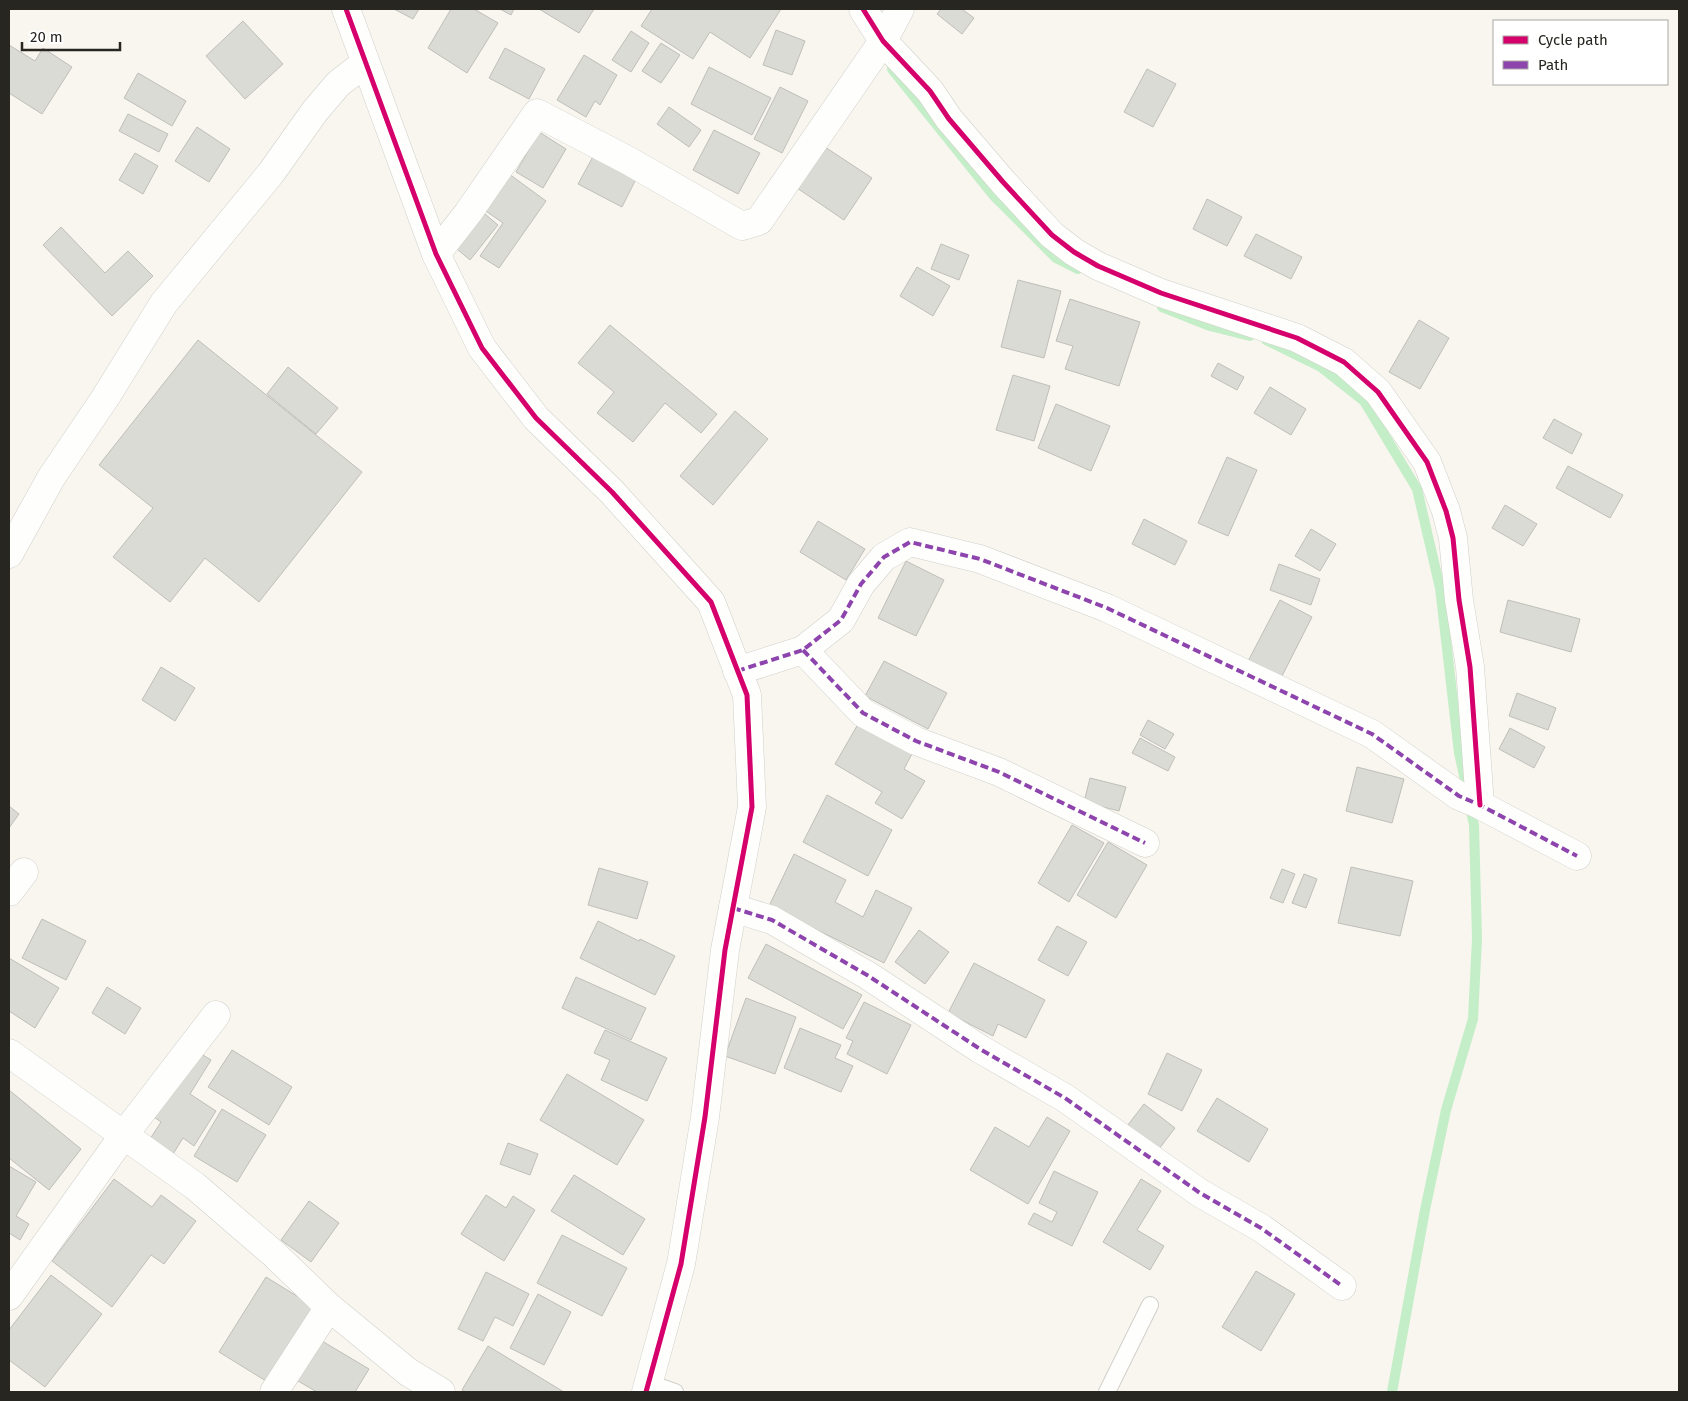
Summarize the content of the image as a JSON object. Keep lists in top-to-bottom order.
{
  "legend": ["Cycle path", "Path"],
  "scale_bar": "20 m"
}
